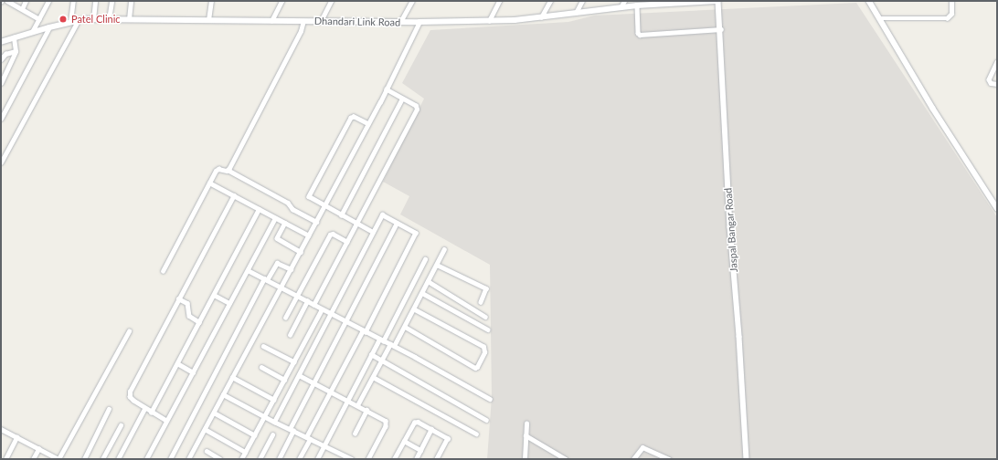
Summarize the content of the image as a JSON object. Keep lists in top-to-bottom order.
{
  "streets": {
    "street": ["Dhandari Link Road", "Jaspal Bangar Road"]
  },
  "crossings": [
    ["Dhandari Link Road", "Jaspal Bangar Road"]
  ],
  "places": ["Patel Clinic"]
}
